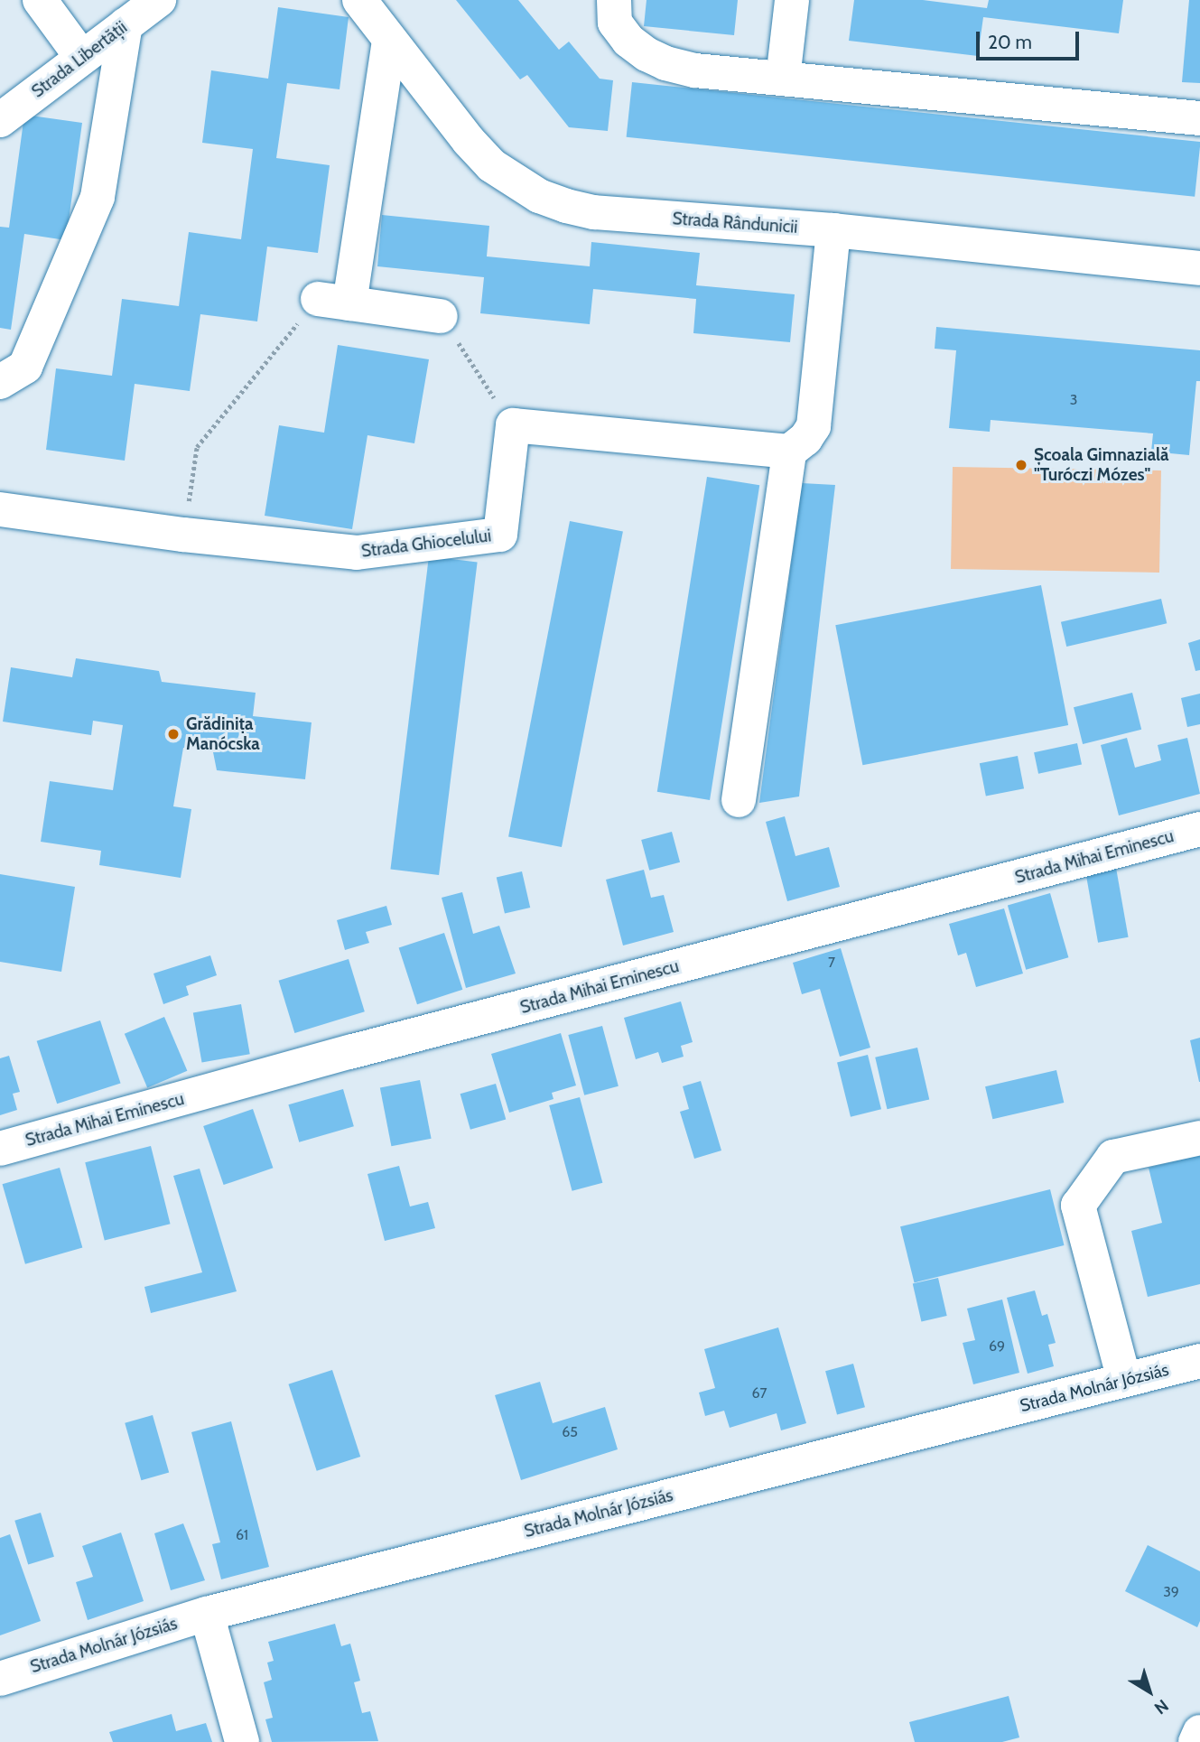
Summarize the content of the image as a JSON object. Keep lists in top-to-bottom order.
{
  "streets": {
    "street": [
      "Strada Libertății",
      "Strada Rândunicii",
      "Strada Ghiocelului",
      "Strada Mihai Eminescu",
      "Strada Molnár Józsiás"
    ]
  },
  "places": ["Școala Gimnazială \"Turóczi Mózes\"", "Grădinița Manócska"],
  "house_numbers": [
    "3",
    "7",
    "69",
    "67",
    "65",
    "61",
    "39"
  ],
  "scale_bar": "20 m",
  "north": "bottom right"
}
